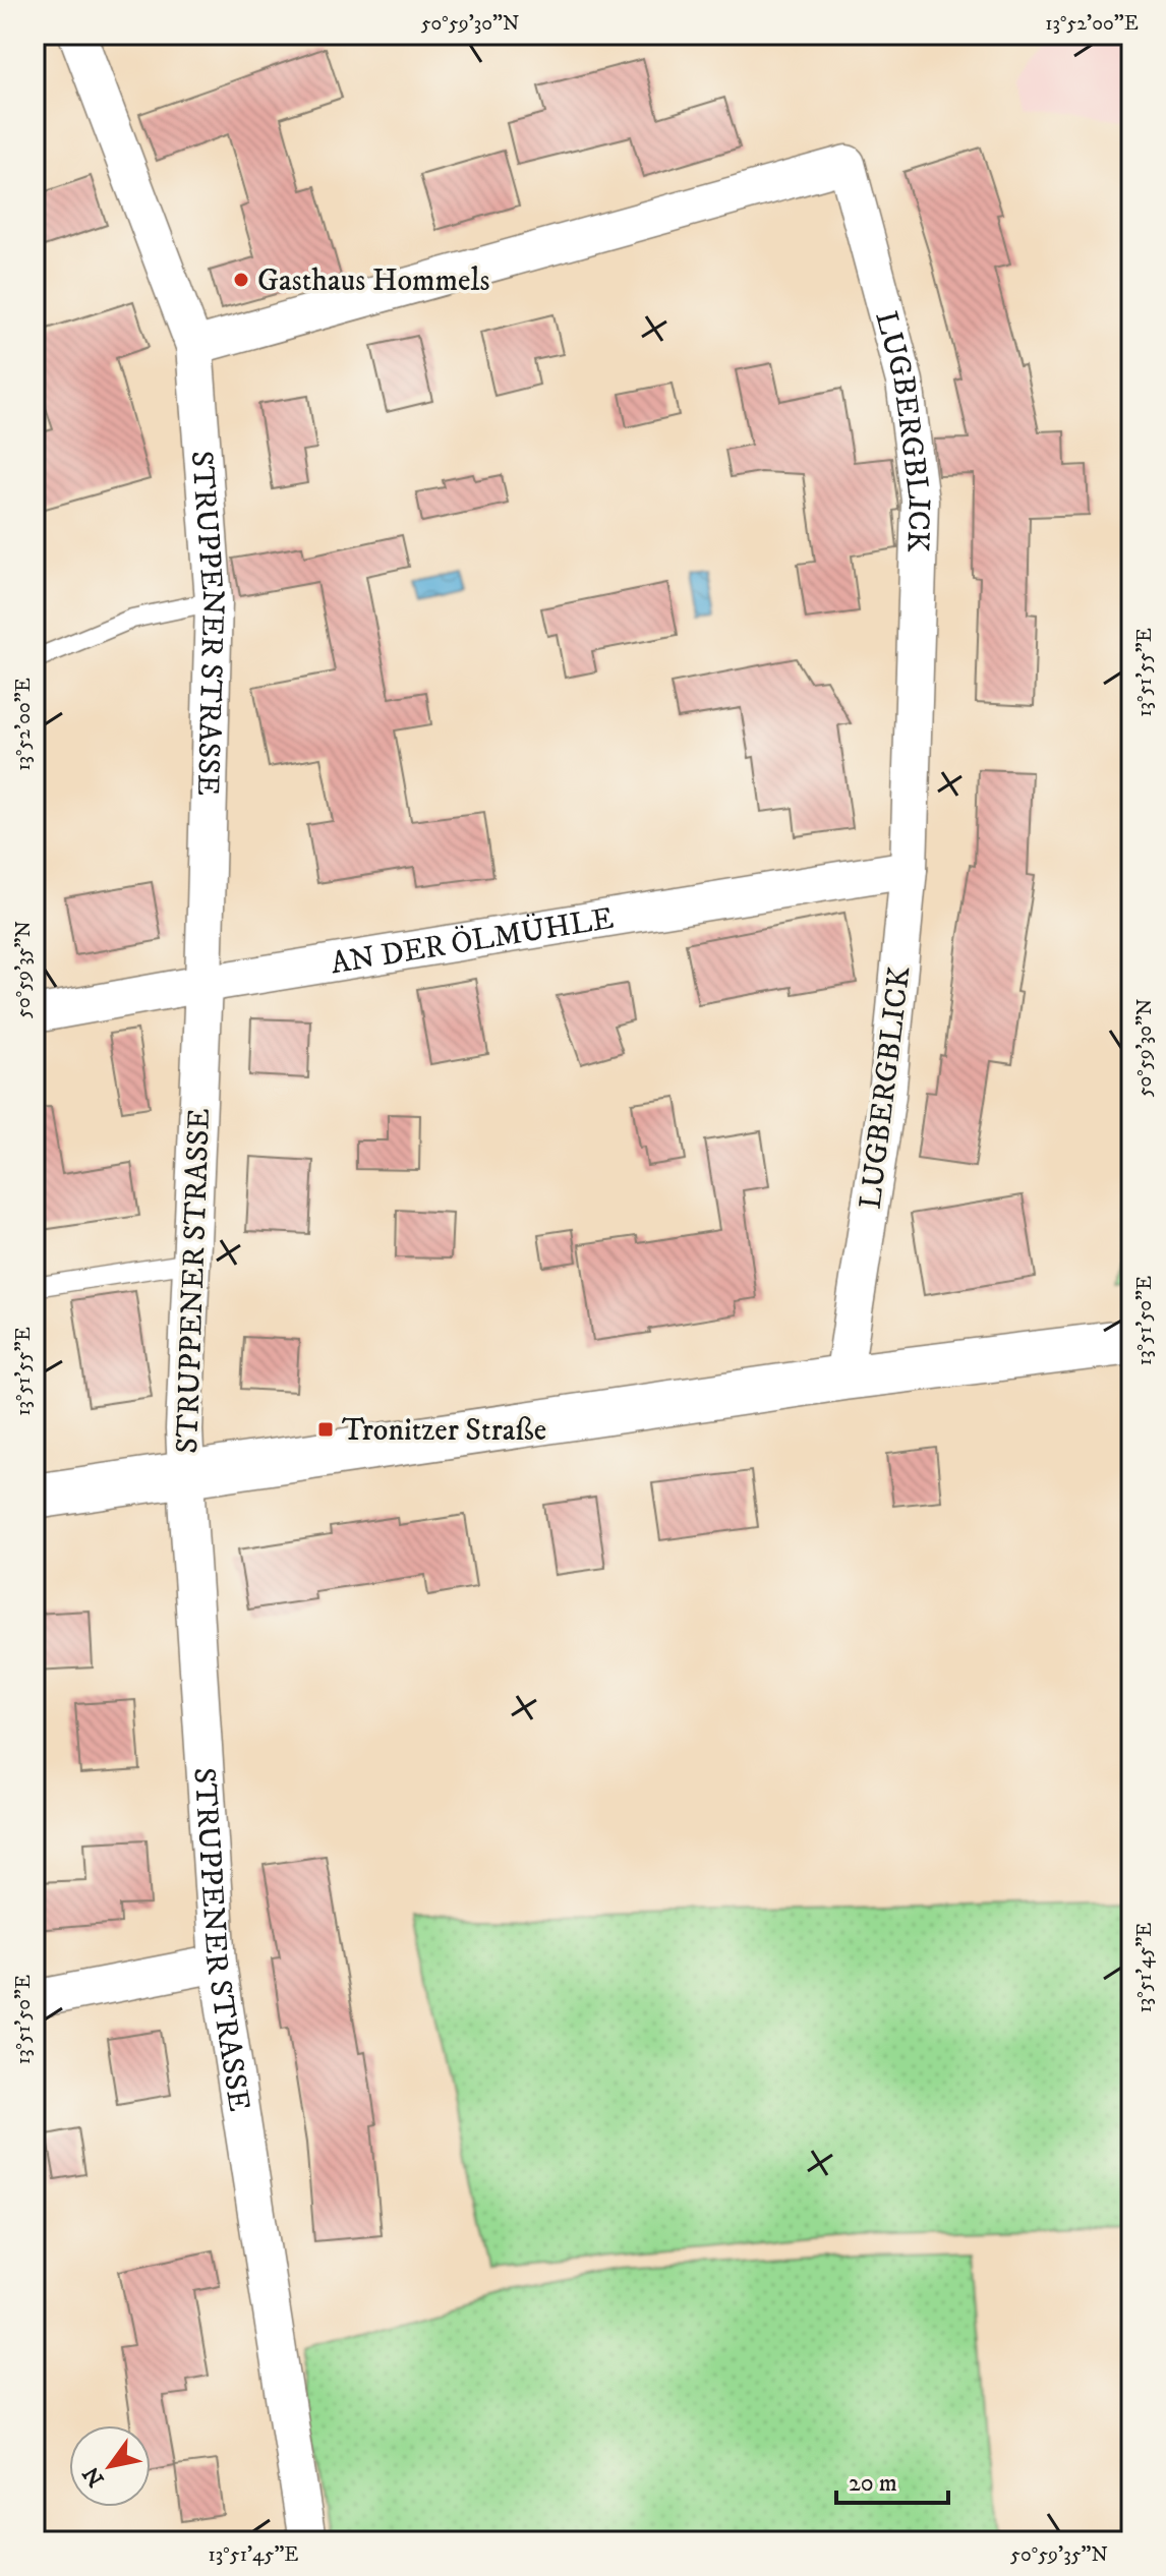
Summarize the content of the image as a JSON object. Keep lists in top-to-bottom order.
{
  "streets": {
    "street": ["LUGBERGBLICK", "STRUPPENER STRASSE", "AN DER ÖLMÜHLE"]
  },
  "crossings": [
    ["LUGBERGBLICK", "STRUPPENER STRASSE"],
    ["LUGBERGBLICK", "AN DER ÖLMÜHLE"],
    ["STRUPPENER STRASSE", "AN DER ÖLMÜHLE"]
  ],
  "places": {
    "other": ["Gasthaus Hommels"],
    "transit": ["Tronitzer Straße"]
  },
  "scale_bar": "20 m",
  "north": "bottom left",
  "coordinates": [
    "50°59'30\"N",
    "13°52'00\"E",
    "13°51'55\"E",
    "50°59'35\"N",
    "13°51'50\"E",
    "13°51'45\"E"
  ]
}
